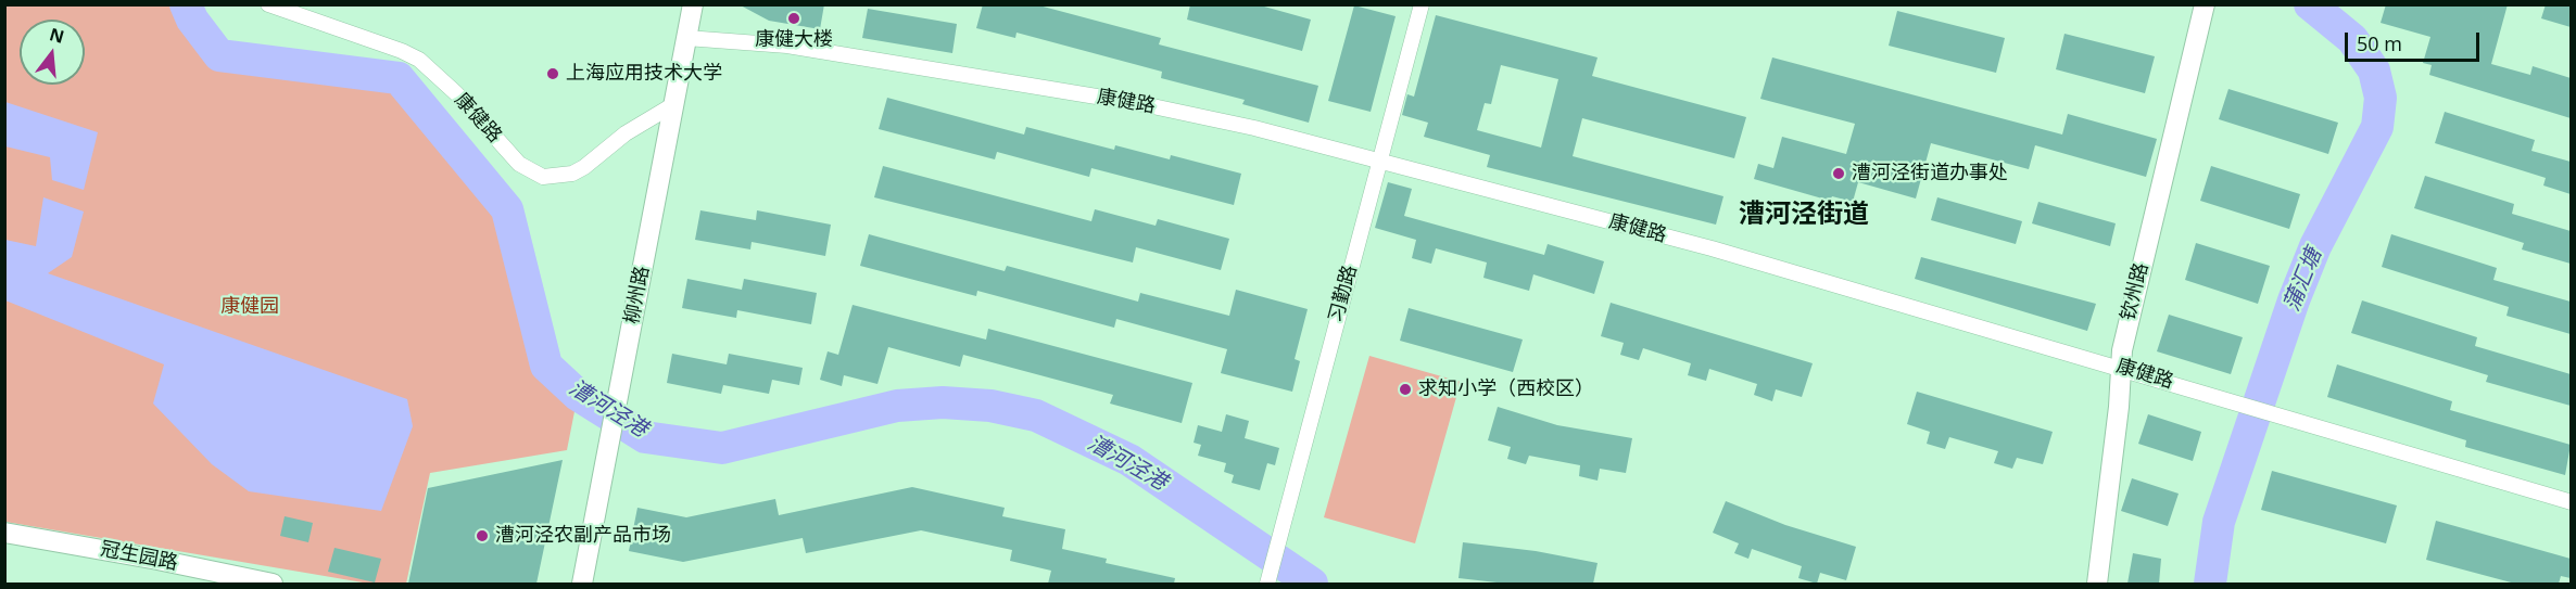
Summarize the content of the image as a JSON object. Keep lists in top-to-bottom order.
{
  "streets": {
    "street": [
      "康健路",
      "钦州路",
      "习勤路",
      "柳州路",
      "冠生园路"
    ]
  },
  "crossings": [
    ["康健路", "钦州路"],
    ["康健路", "习勤路"],
    ["康健路", "柳州路"]
  ],
  "districts": ["漕河泾街道"],
  "water": ["蒲汇塘", "漕河泾港"],
  "parks": ["康健园"],
  "places": [
    "康健大楼",
    "上海应用技术大学",
    "漕河泾街道办事处",
    "求知小学（西校区）",
    "漕河泾农副产品市场"
  ],
  "scale_bar": "50 m",
  "north": "top"
}
